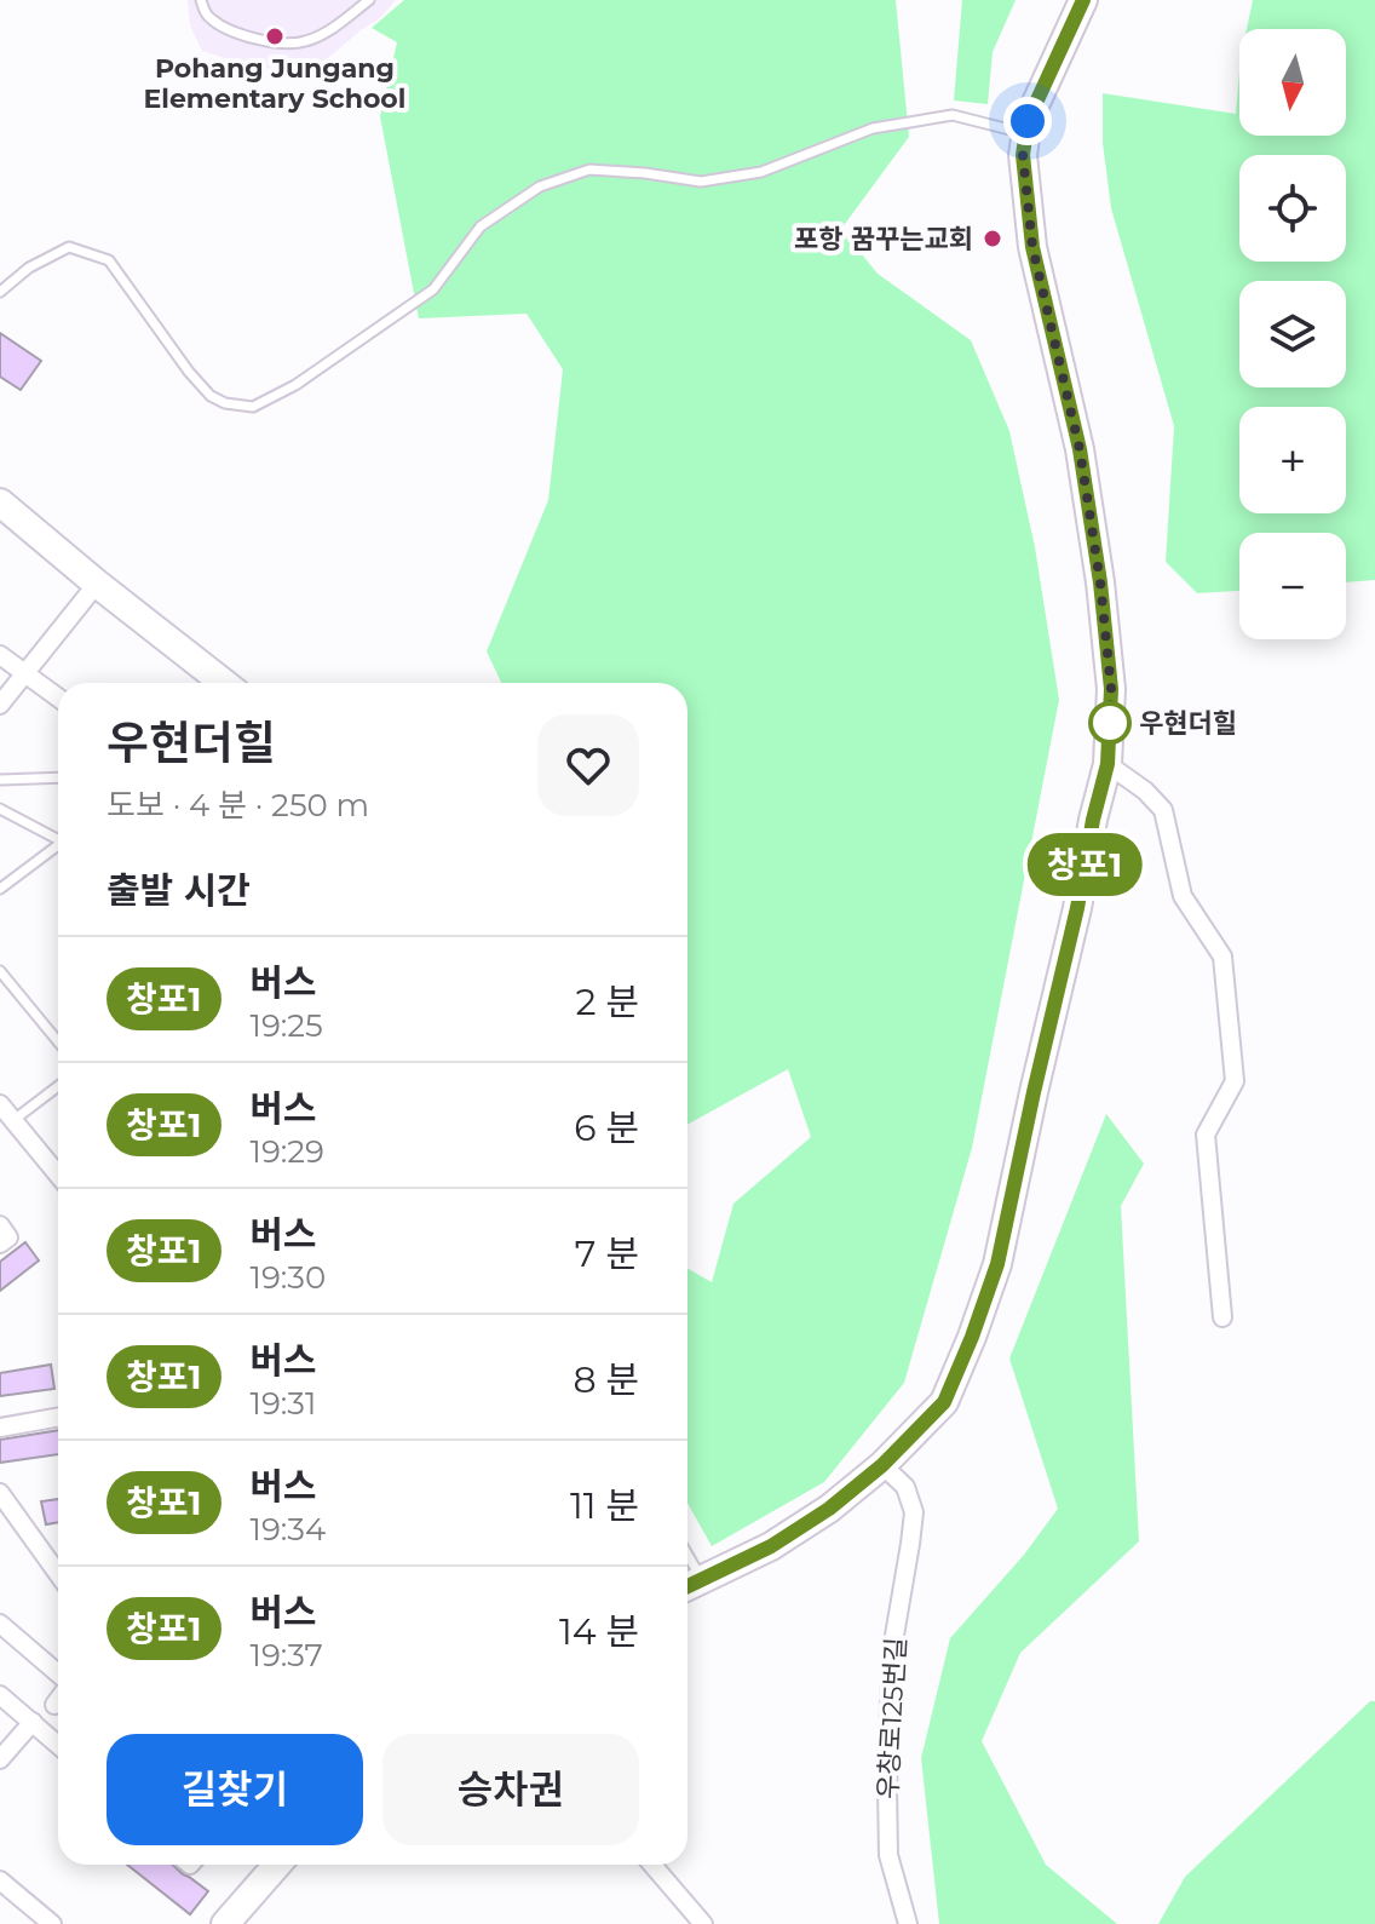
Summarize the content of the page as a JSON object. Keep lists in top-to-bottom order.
{
  "streets": {
    "street": ["우창로125번길"]
  },
  "places": ["Pohang Jungang Elementary School", "포항 꿈꾸는교회", "우현더힐"],
  "lines": ["bus line 창포1"],
  "north": "bottom",
  "page": {
    "on_map": "창포1",
    "map_buttons": ["+", "−"],
    "heading": [
      ["우현더힐", "도보 · 4 분 · 250 m"],
      "출발 시간"
    ],
    "list": [
      {
        "mark": "창포1",
        "name": "버스",
        "note": "19:25",
        "value": "2 분"
      },
      {
        "mark": "창포1",
        "name": "버스",
        "note": "19:29",
        "value": "6 분"
      },
      {
        "mark": "창포1",
        "name": "버스",
        "note": "19:30",
        "value": "7 분"
      },
      {
        "mark": "창포1",
        "name": "버스",
        "note": "19:31",
        "value": "8 분"
      },
      {
        "mark": "창포1",
        "name": "버스",
        "note": "19:34",
        "value": "11 분"
      },
      {
        "mark": "창포1",
        "name": "버스",
        "note": "19:37",
        "value": "14 분"
      }
    ],
    "buttons": ["길찾기", "승차권"]
  }
}
